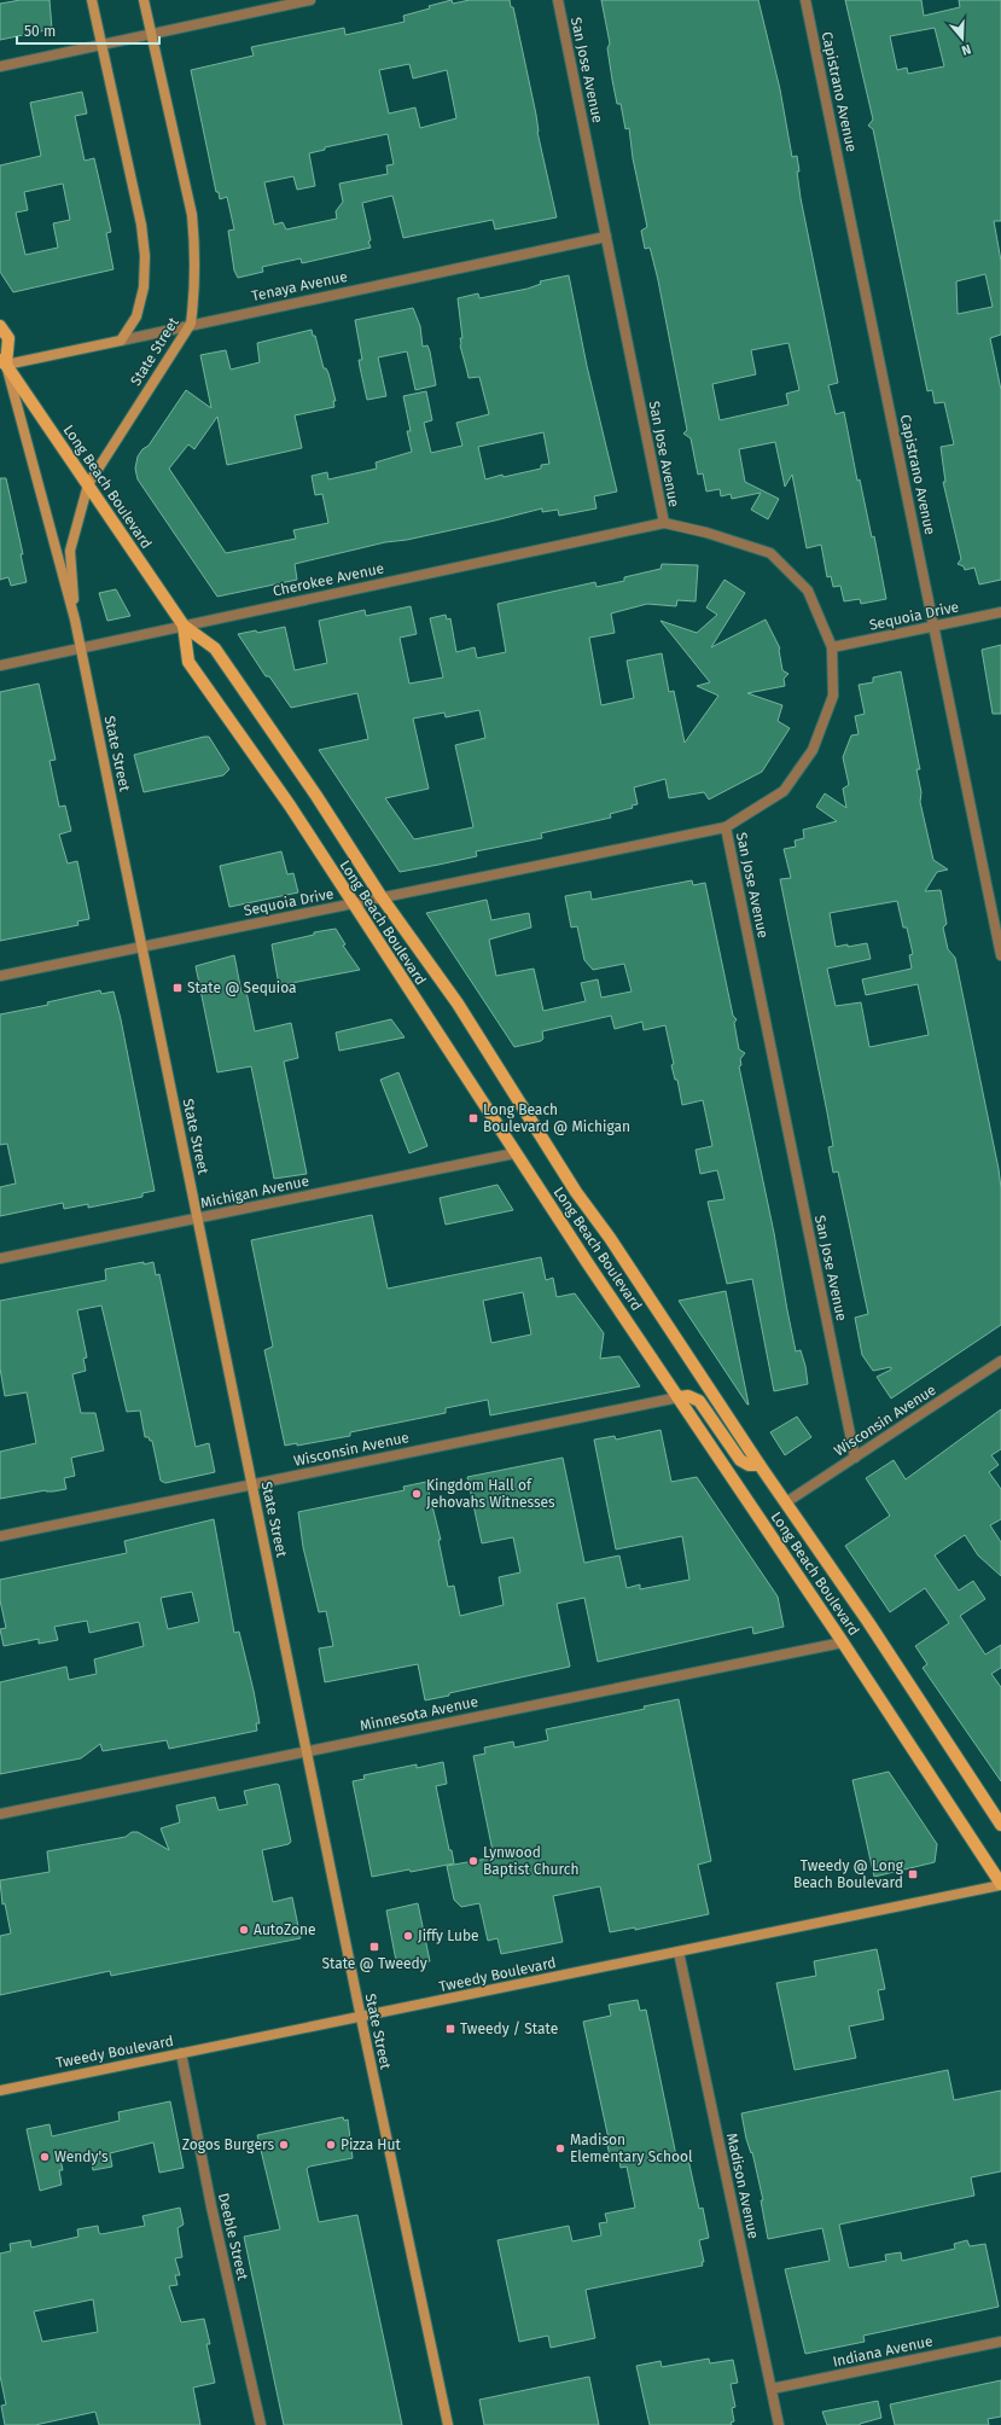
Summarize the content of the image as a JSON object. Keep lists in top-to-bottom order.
{
  "streets": {
    "main road": [
      "Tenaya Avenue",
      "State Street",
      "Long Beach Boulevard",
      "Tweedy Boulevard"
    ],
    "street": [
      "San Jose Avenue",
      "Capistrano Avenue",
      "Cherokee Avenue",
      "Sequoia Drive",
      "Michigan Avenue",
      "Wisconsin Avenue",
      "Minnesota Avenue",
      "Madison Avenue",
      "Deeble Street",
      "Indiana Avenue"
    ]
  },
  "crossings": [
    ["San Jose Avenue", "Tenaya Avenue"],
    ["San Jose Avenue", "Cherokee Avenue"],
    ["San Jose Avenue", "Sequoia Drive"],
    ["San Jose Avenue", "Wisconsin Avenue"],
    ["Capistrano Avenue", "Sequoia Drive"],
    ["Tenaya Avenue", "State Street"],
    ["Tenaya Avenue", "Long Beach Boulevard"],
    ["State Street", "Long Beach Boulevard"],
    ["State Street", "Cherokee Avenue"],
    ["State Street", "Sequoia Drive"],
    ["State Street", "Michigan Avenue"],
    ["State Street", "Wisconsin Avenue"],
    ["State Street", "Minnesota Avenue"],
    ["State Street", "Tweedy Boulevard"],
    ["Long Beach Boulevard", "Cherokee Avenue"],
    ["Long Beach Boulevard", "Sequoia Drive"],
    ["Long Beach Boulevard", "Michigan Avenue"],
    ["Long Beach Boulevard", "Wisconsin Avenue"],
    ["Long Beach Boulevard", "Minnesota Avenue"],
    ["Long Beach Boulevard", "Tweedy Boulevard"],
    ["Tweedy Boulevard", "Madison Avenue"],
    ["Tweedy Boulevard", "Deeble Street"],
    ["Madison Avenue", "Indiana Avenue"]
  ],
  "places": {
    "transit": [
      "State @ Sequioa",
      "Long Beach Boulevard @ Michigan",
      "Tweedy @ Long Beach Boulevard",
      "State @ Tweedy",
      "Tweedy / State"
    ],
    "other": [
      "Kingdom Hall of Jehovahs Witnesses",
      "Lynwood Baptist Church",
      "AutoZone",
      "Jiffy Lube",
      "Zogos Burgers",
      "Pizza Hut",
      "Madison Elementary School",
      "Wendy's"
    ]
  },
  "scale_bar": "50 m",
  "north": "bottom"
}
